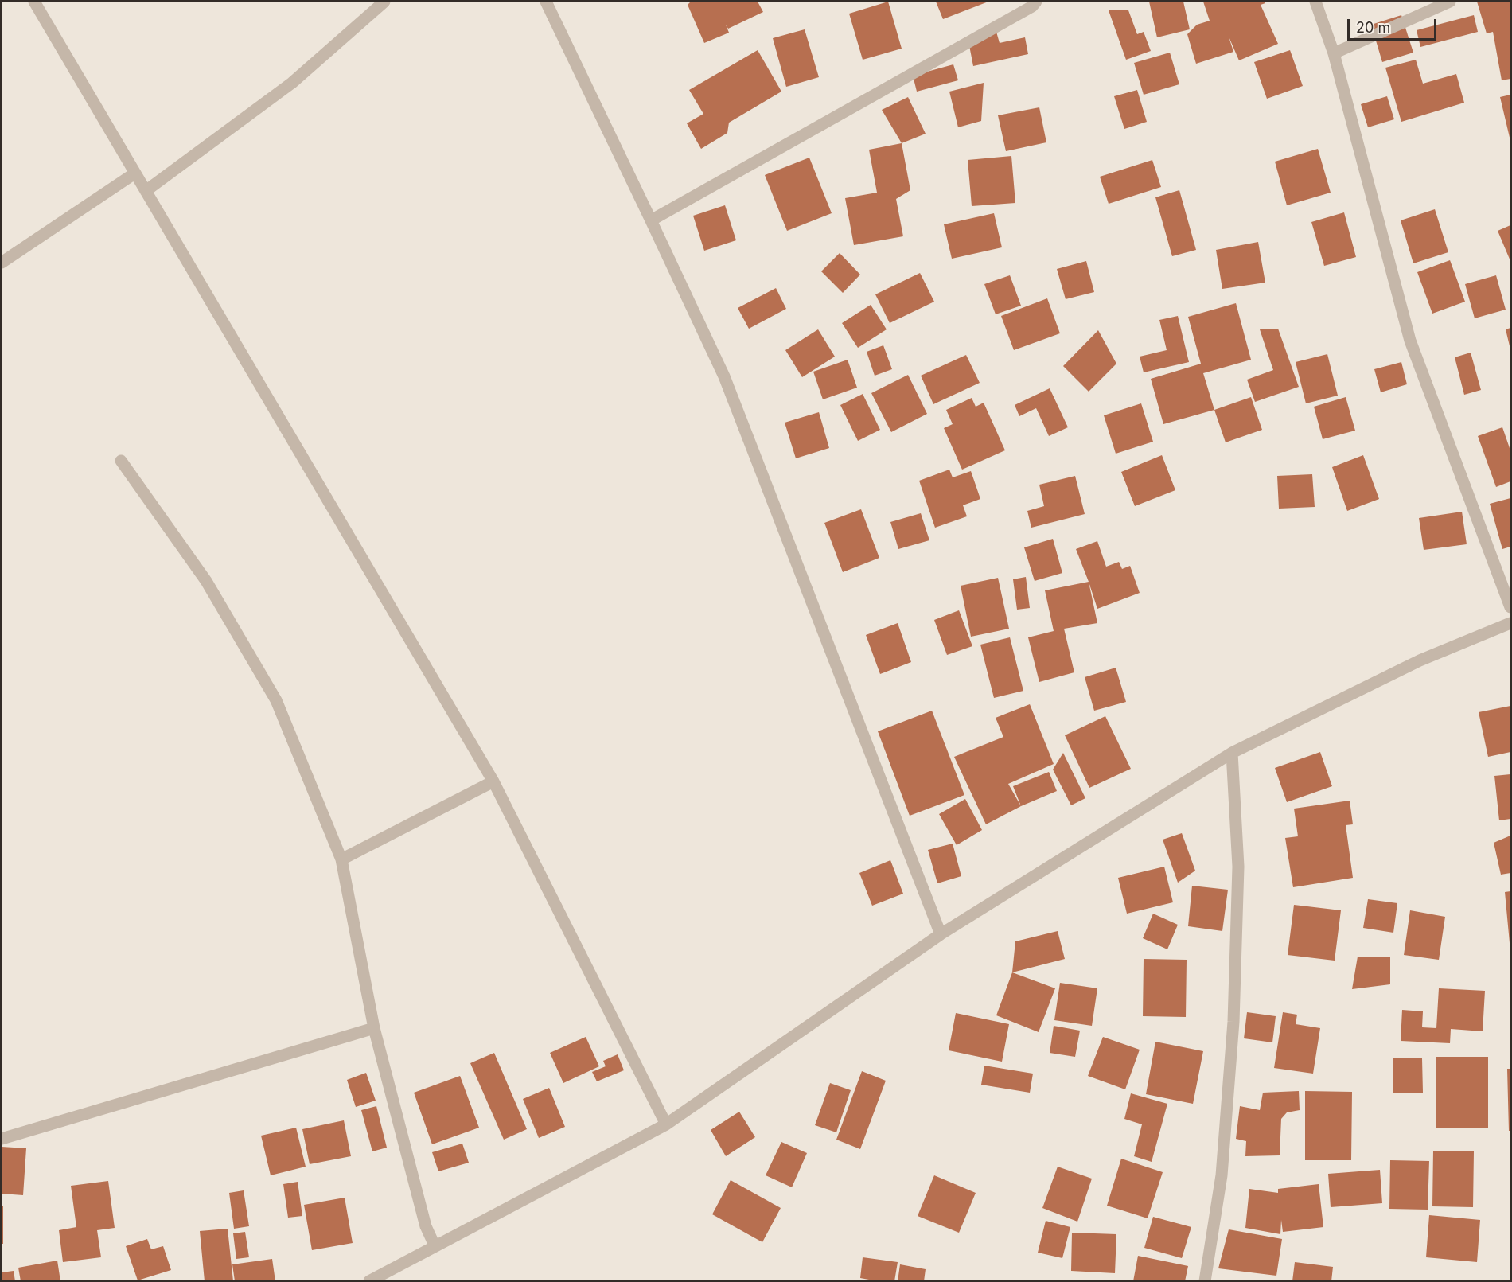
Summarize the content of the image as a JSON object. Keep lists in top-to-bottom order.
{
  "scale_bar": "20 m"
}
